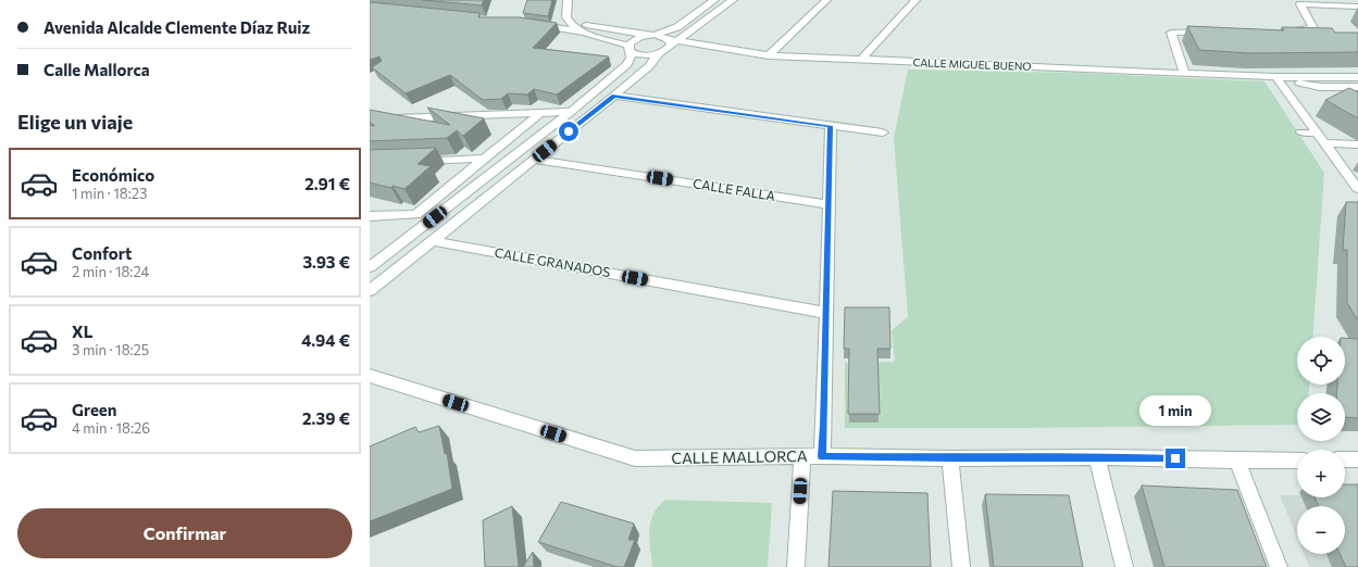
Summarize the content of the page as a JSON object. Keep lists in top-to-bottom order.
{
  "streets": {
    "street": [
      "CALLE MIGUEL BUENO",
      "CALLE FALLA",
      "CALLE GRANADOS",
      "CALLE MALLORCA"
    ]
  },
  "page": {
    "banner": ["Avenida Alcalde Clemente Díaz Ruiz", "Calle Mallorca"],
    "heading": "Elige un viaje",
    "list": [
      {
        "name": "Económico",
        "note": "1 min · 18:23",
        "value": "2.91 €"
      },
      {
        "name": "Confort",
        "note": "2 min · 18:24",
        "value": "3.93 €"
      },
      {
        "name": "XL",
        "note": "3 min · 18:25",
        "value": "4.94 €"
      },
      {
        "name": "Green",
        "note": "4 min · 18:26",
        "value": "2.39 €"
      }
    ],
    "map_buttons": ["+", "−"],
    "bubble": "1 min",
    "buttons": "Confirmar"
  }
}
